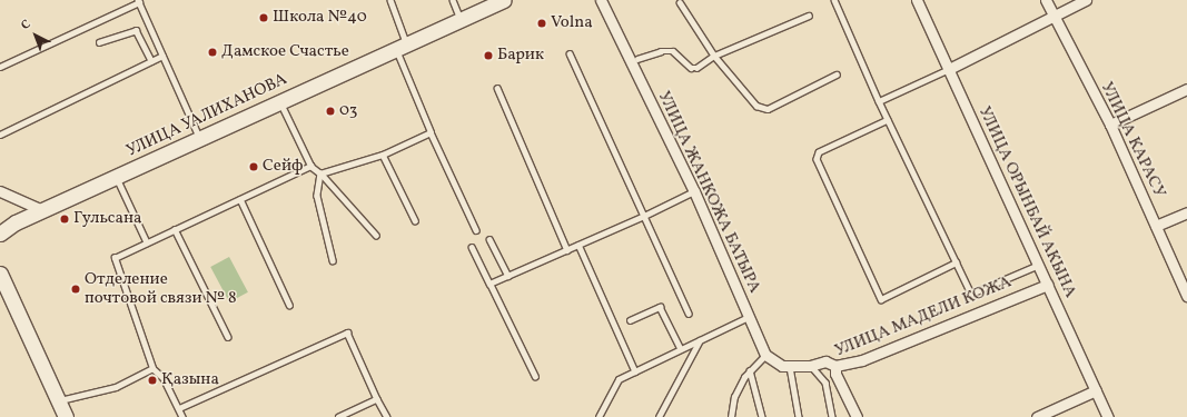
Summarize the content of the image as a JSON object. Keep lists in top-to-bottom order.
{
  "streets": {
    "main road": ["УЛИЦА УАЛИХАНОВА"],
    "street": [
      "УЛИЦА КАРАСУ",
      "УЛИЦА ЖАНКОЖА БАТЫРА",
      "УЛИЦА ОРЫНБАЙ АКЫНА",
      "УЛИЦА МАДЕЛИ КОЖА"
    ]
  },
  "crossings": [
    ["УЛИЦА ОРЫНБАЙ АКЫНА", "УЛИЦА МАДЕЛИ КОЖА"]
  ],
  "places": [
    "Школа №40",
    "Volna",
    "Дамское Счастье",
    "Барик",
    "03",
    "Сейф",
    "Гульсана",
    "Отделение почтовой связи № 8",
    "Қазына"
  ],
  "north": "top left"
}
